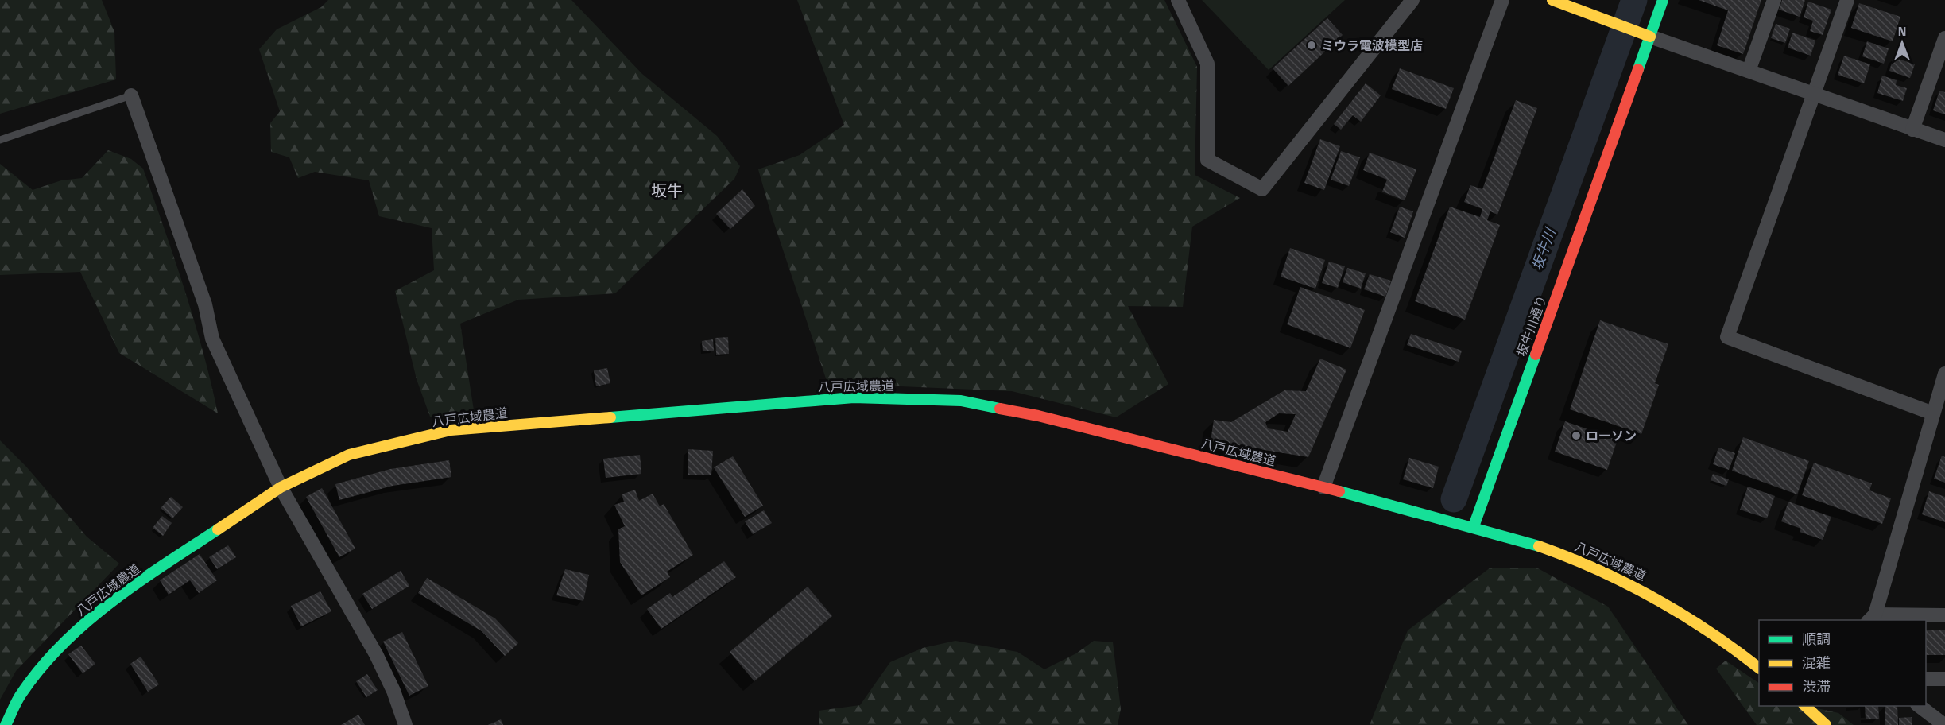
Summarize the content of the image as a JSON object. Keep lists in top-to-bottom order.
{
  "streets": {
    "street": ["坂牛川通り", "八戸広域農道"]
  },
  "crossings": [
    ["坂牛川通り", "八戸広域農道"]
  ],
  "districts": ["坂牛"],
  "water": ["坂牛川"],
  "places": ["ミウラ電波模型店", "ローソン"],
  "legend": ["順調", "混雑", "渋滞"],
  "north": "top"
}
